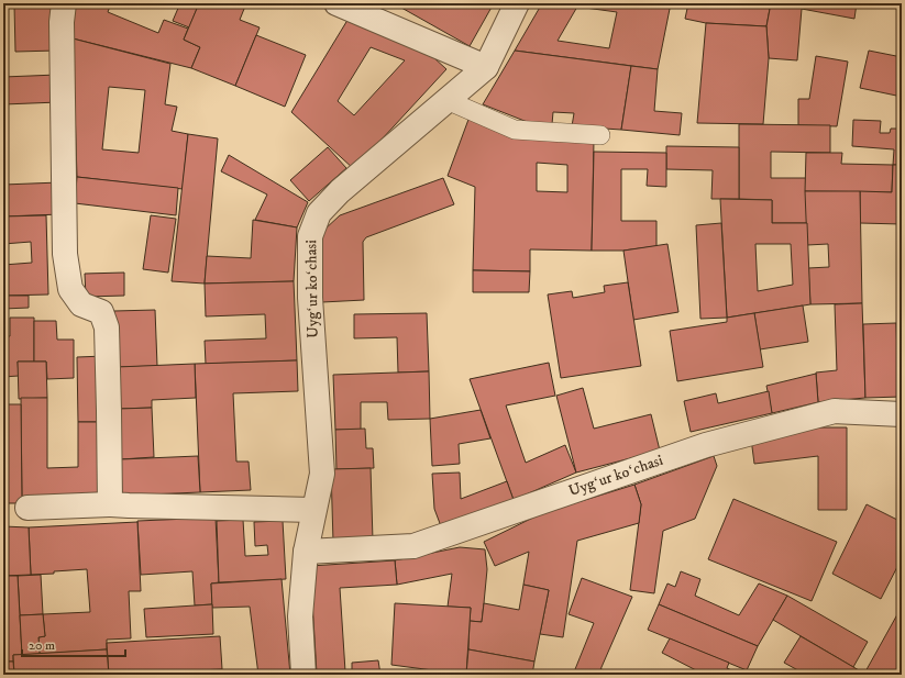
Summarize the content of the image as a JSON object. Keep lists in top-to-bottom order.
{
  "streets": {
    "street": ["Uygʻur koʻchasi"]
  },
  "scale_bar": "20 m"
}
